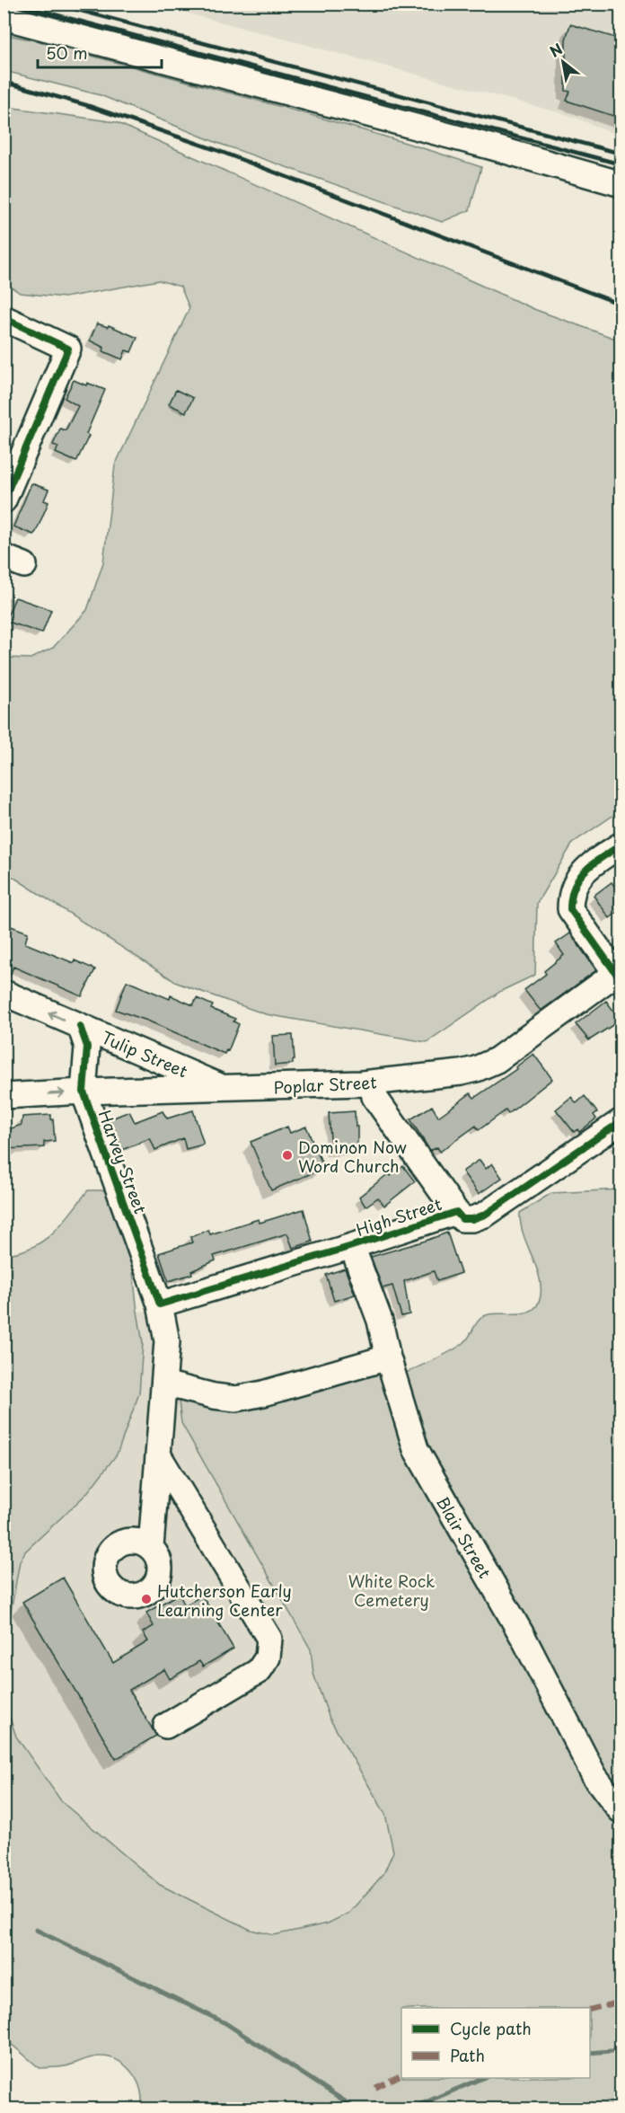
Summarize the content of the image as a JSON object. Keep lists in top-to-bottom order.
{
  "streets": {
    "street": [
      "Tulip Street",
      "Poplar Street",
      "Harvey Street",
      "High Street",
      "Blair Street"
    ]
  },
  "crossings": [
    ["Tulip Street", "Poplar Street"],
    ["Tulip Street", "Harvey Street"],
    ["Poplar Street", "Harvey Street"],
    ["Harvey Street", "High Street"],
    ["High Street", "Blair Street"]
  ],
  "parks": ["White Rock Cemetery"],
  "places": ["Dominon Now Word Church", "Hutcherson Early Learning Center"],
  "legend": ["Cycle path", "Path"],
  "scale_bar": "50 m",
  "north": "top left"
}
